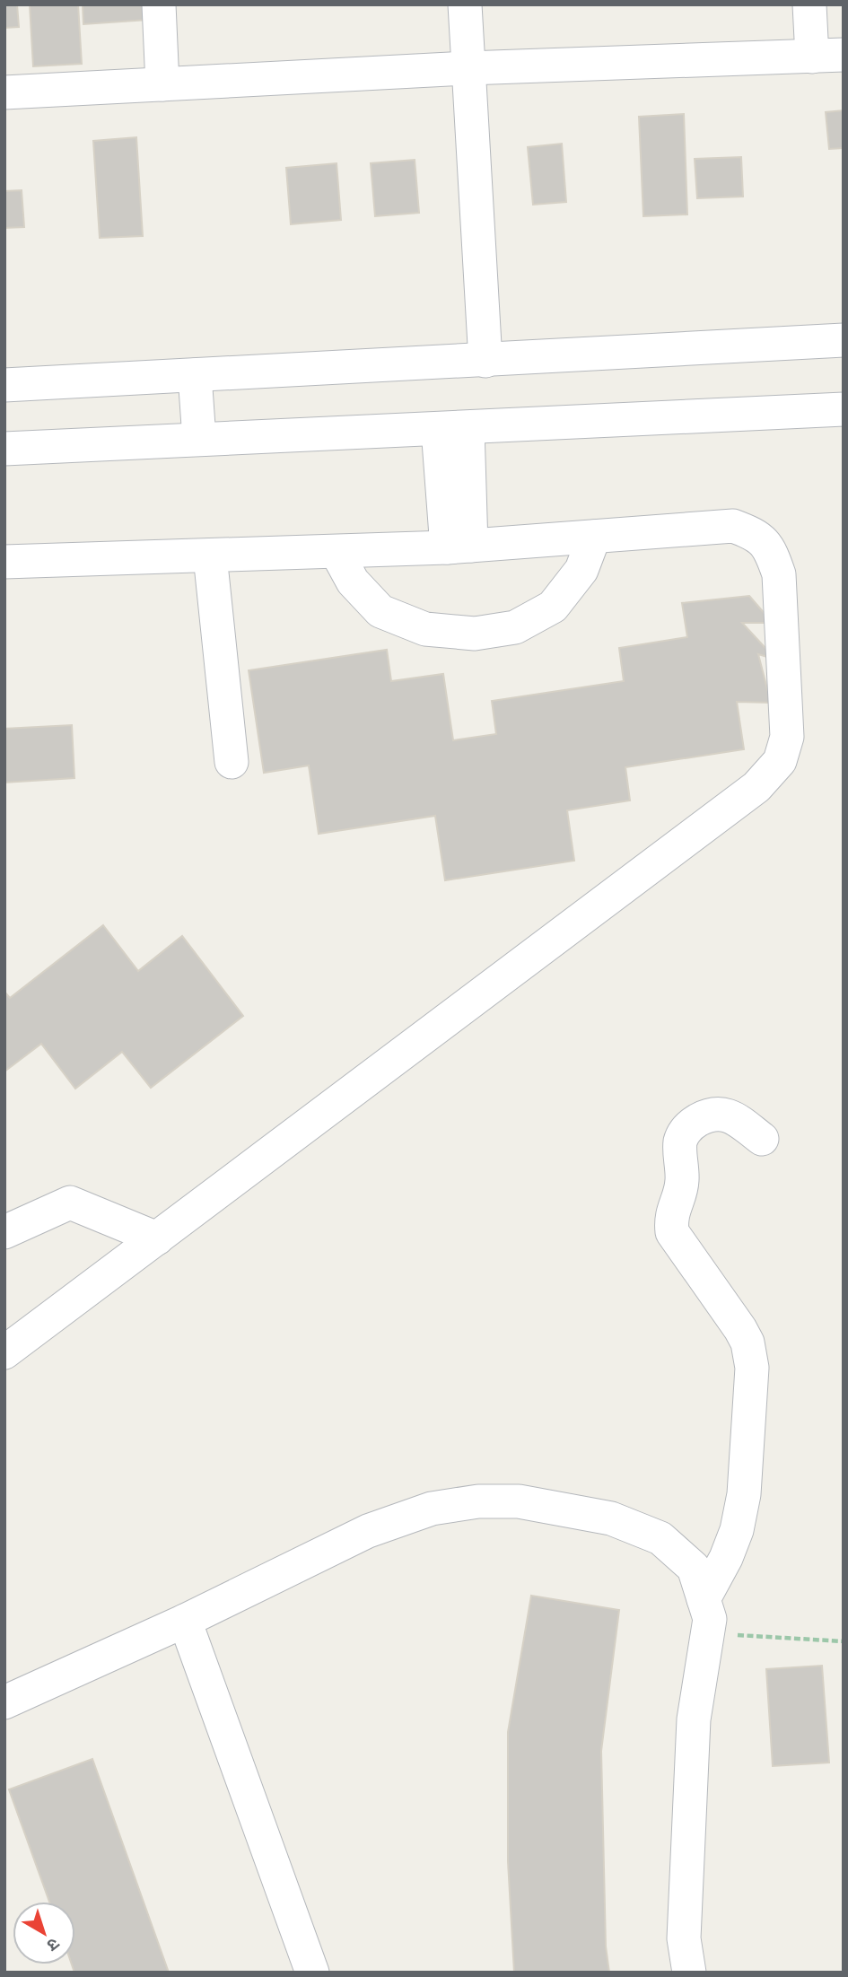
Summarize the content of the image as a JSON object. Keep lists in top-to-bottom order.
{
  "north": "bottom right"
}
